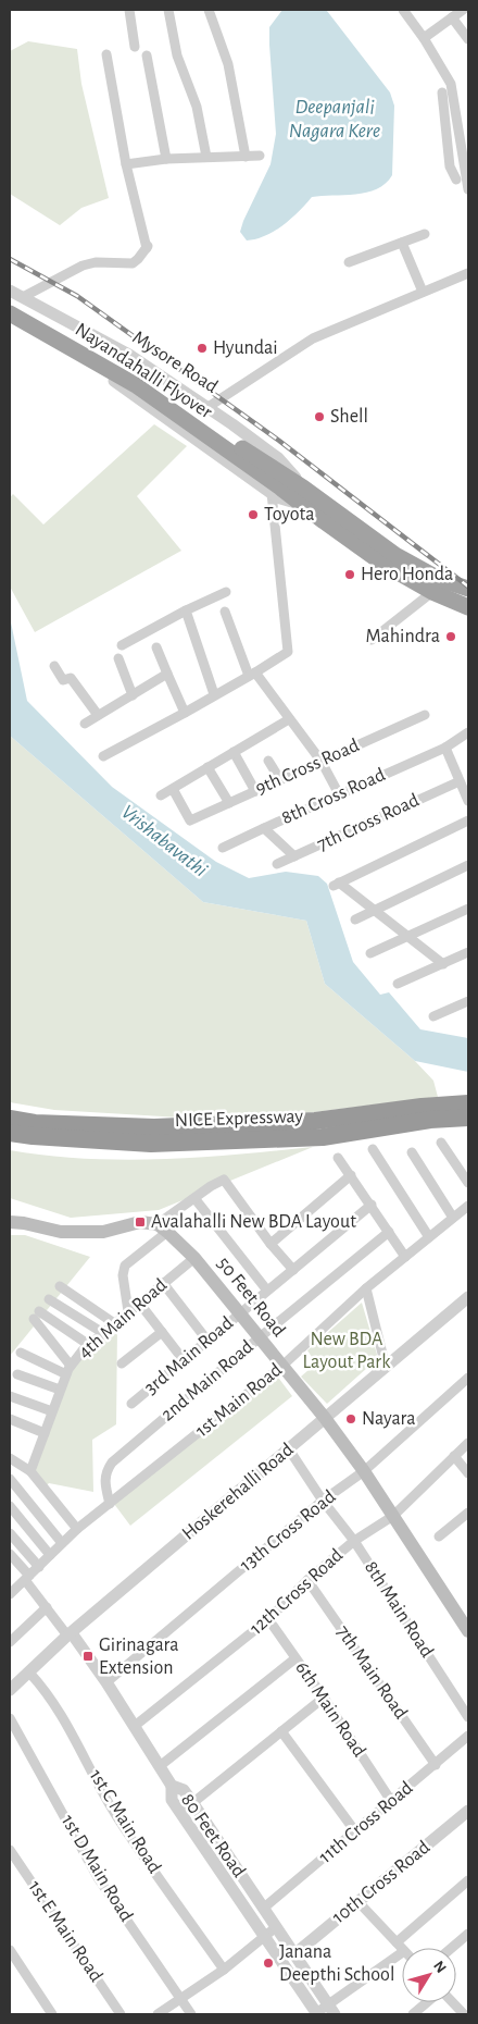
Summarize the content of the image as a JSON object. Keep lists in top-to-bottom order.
{
  "streets": {
    "highway": ["Mysore Road", "Nayandahalli Flyover", "NICE Expressway"],
    "main road": ["50 Feet Road"],
    "street": [
      "9th Cross Road",
      "8th Cross Road",
      "7th Cross Road",
      "4th Main Road",
      "3rd Main Road",
      "2nd Main Road",
      "1st Main Road",
      "Hoskerehalli Road",
      "13th Cross Road",
      "12th Cross Road",
      "8th Main Road",
      "7th Main Road",
      "6th Main Road",
      "1st C Main Road",
      "11th Cross Road",
      "80 Feet Road",
      "1st D Main Road",
      "10th Cross Road",
      "1st E Main Road"
    ]
  },
  "crossings": [
    ["Mysore Road", "Nayandahalli Flyover"],
    ["50 Feet Road", "4th Main Road"],
    ["50 Feet Road", "3rd Main Road"],
    ["50 Feet Road", "2nd Main Road"],
    ["50 Feet Road", "1st Main Road"],
    ["50 Feet Road", "Hoskerehalli Road"],
    ["50 Feet Road", "13th Cross Road"],
    ["50 Feet Road", "12th Cross Road"],
    ["2nd Main Road", "1st Main Road"],
    ["Hoskerehalli Road", "8th Main Road"],
    ["Hoskerehalli Road", "1st C Main Road"],
    ["Hoskerehalli Road", "80 Feet Road"],
    ["13th Cross Road", "8th Main Road"],
    ["13th Cross Road", "80 Feet Road"],
    ["12th Cross Road", "8th Main Road"],
    ["12th Cross Road", "7th Main Road"],
    ["12th Cross Road", "6th Main Road"],
    ["12th Cross Road", "80 Feet Road"],
    ["7th Main Road", "11th Cross Road"],
    ["6th Main Road", "11th Cross Road"],
    ["11th Cross Road", "80 Feet Road"],
    ["80 Feet Road", "10th Cross Road"]
  ],
  "water": ["Deepanjali Nagara Kere", "Vrishabavathi"],
  "parks": ["New BDA Layout Park"],
  "places": {
    "other": [
      "Hyundai",
      "Shell",
      "Toyota",
      "Hero Honda",
      "Mahindra",
      "Nayara",
      "Janana Deepthi School"
    ],
    "transit": ["Avalahalli New BDA Layout", "Girinagara Extension"]
  },
  "north": "top right"
}
